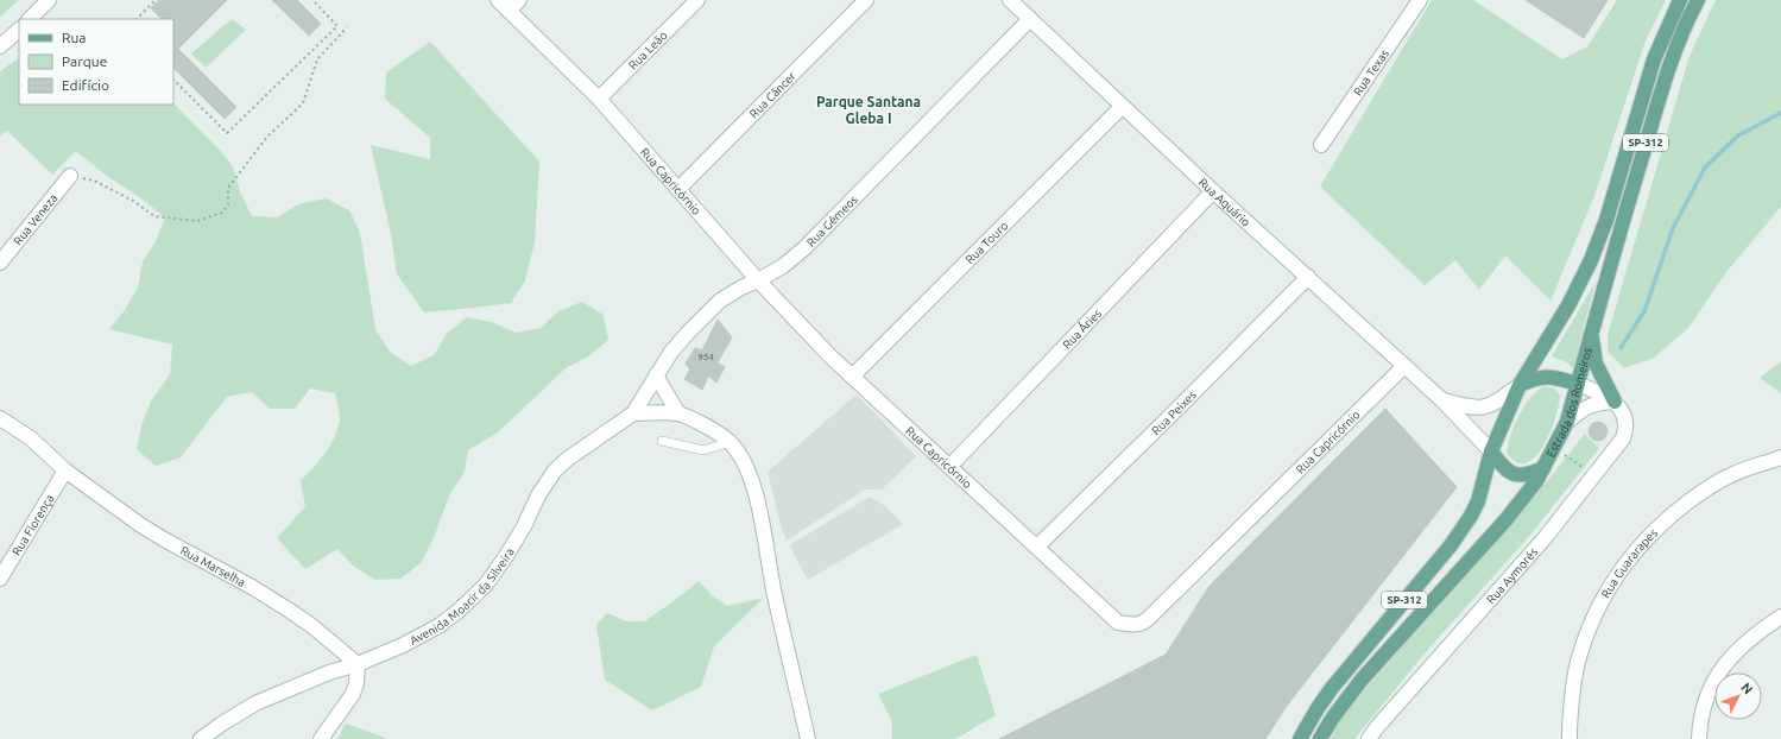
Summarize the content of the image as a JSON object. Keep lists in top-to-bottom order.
{
  "streets": {
    "main road": ["SP-312", "Estrada dos Romeiros"],
    "street": [
      "Rua Leão",
      "Rua Texas",
      "Rua Câncer",
      "Rua Capricórnio",
      "Rua Aquário",
      "Rua Veneza",
      "Rua Gêmeos",
      "Rua Touro",
      "Rua Áries",
      "Rua Peixes",
      "Rua Florença",
      "Rua Guararapes",
      "Rua Marselha",
      "Rua Aymorés",
      "Avenida Moacir da Silveira"
    ]
  },
  "crossings": [
    ["Rua Leão", "Rua Capricórnio"],
    ["Rua Câncer", "Rua Capricórnio"],
    ["SP-312", "Rua Aquário"],
    ["Rua Capricórnio", "Rua Aquário"],
    ["Rua Capricórnio", "Rua Gêmeos"],
    ["Rua Capricórnio", "Rua Touro"],
    ["Rua Capricórnio", "Rua Áries"],
    ["Rua Capricórnio", "Rua Peixes"],
    ["Rua Aquário", "Rua Gêmeos"],
    ["Rua Aquário", "Rua Touro"],
    ["Rua Aquário", "Rua Áries"],
    ["Rua Aquário", "Rua Peixes"],
    ["Rua Gêmeos", "Avenida Moacir da Silveira"],
    ["Rua Florença", "Rua Marselha"],
    ["Rua Marselha", "Avenida Moacir da Silveira"]
  ],
  "districts": ["Parque Santana Gleba I"],
  "house_numbers": ["954"],
  "legend": ["Rua", "Parque", "Edifício"],
  "north": "top right"
}
